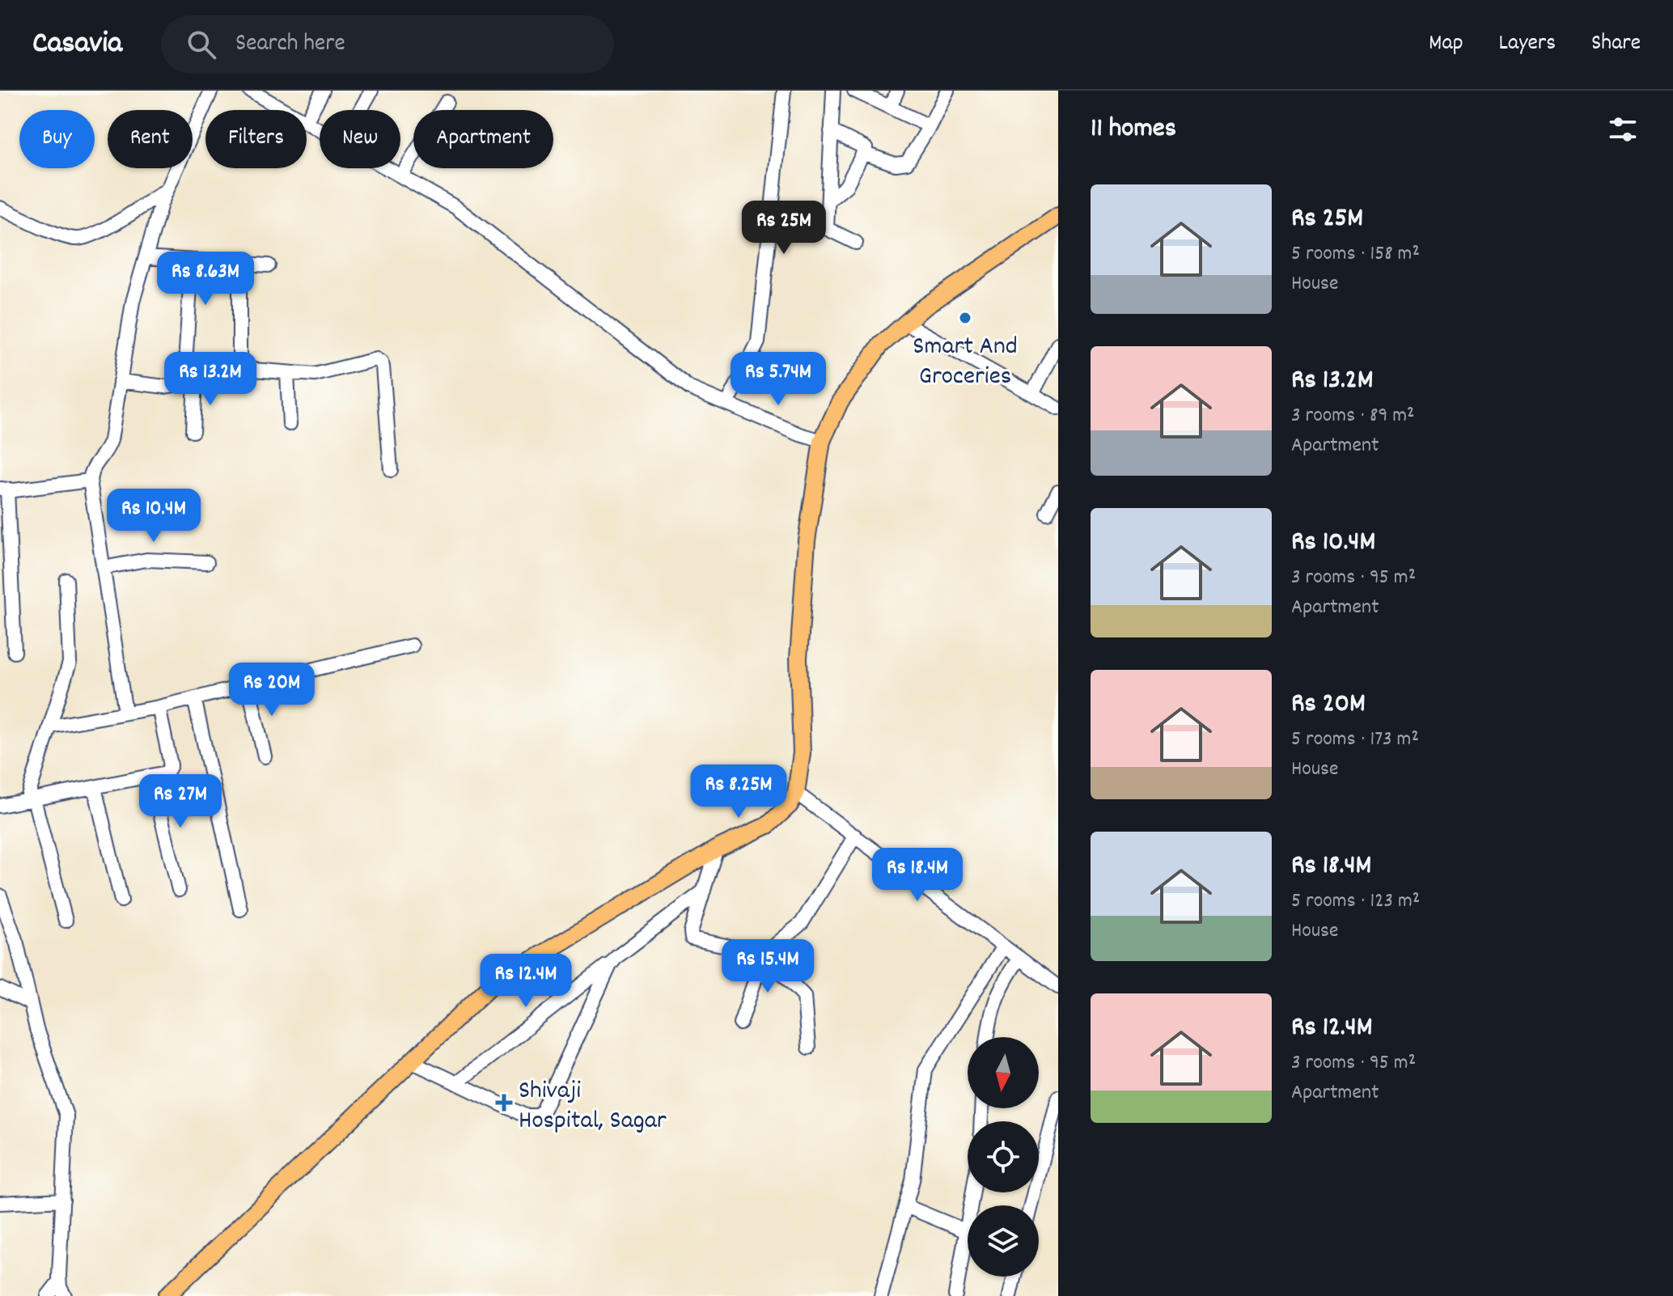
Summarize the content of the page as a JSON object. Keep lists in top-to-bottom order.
{
  "places": {
    "other": ["Smart And Groceries"],
    "health": ["Shivaji Hospital, Sagar"]
  },
  "north": "bottom",
  "page": {
    "header": "Casavia",
    "search": "Search here",
    "nav": ["Map", "Layers", "Share"],
    "heading": "11 homes",
    "chip": [
      "Buy",
      "Rent",
      "Filters",
      "New",
      "Apartment"
    ],
    "list": [
      {
        "name": "Rs 25M",
        "note": "5 rooms · 158 m² · House"
      },
      {
        "name": "Rs 13.2M",
        "note": "3 rooms · 89 m² · Apartment"
      },
      {
        "name": "Rs 10.4M",
        "note": "3 rooms · 95 m² · Apartment"
      },
      {
        "name": "Rs 20M",
        "note": "5 rooms · 173 m² · House"
      },
      {
        "name": "Rs 18.4M",
        "note": "5 rooms · 123 m² · House"
      },
      {
        "name": "Rs 12.4M",
        "note": "3 rooms · 95 m² · Apartment"
      }
    ],
    "price": [
      "Rs 25M",
      "Rs 8.63M",
      "Rs 13.2M",
      "Rs 5.74M",
      "Rs 10.4M",
      "Rs 20M",
      "Rs 8.25M",
      "Rs 27M",
      "Rs 18.4M",
      "Rs 15.4M",
      "Rs 12.4M"
    ]
  }
}
